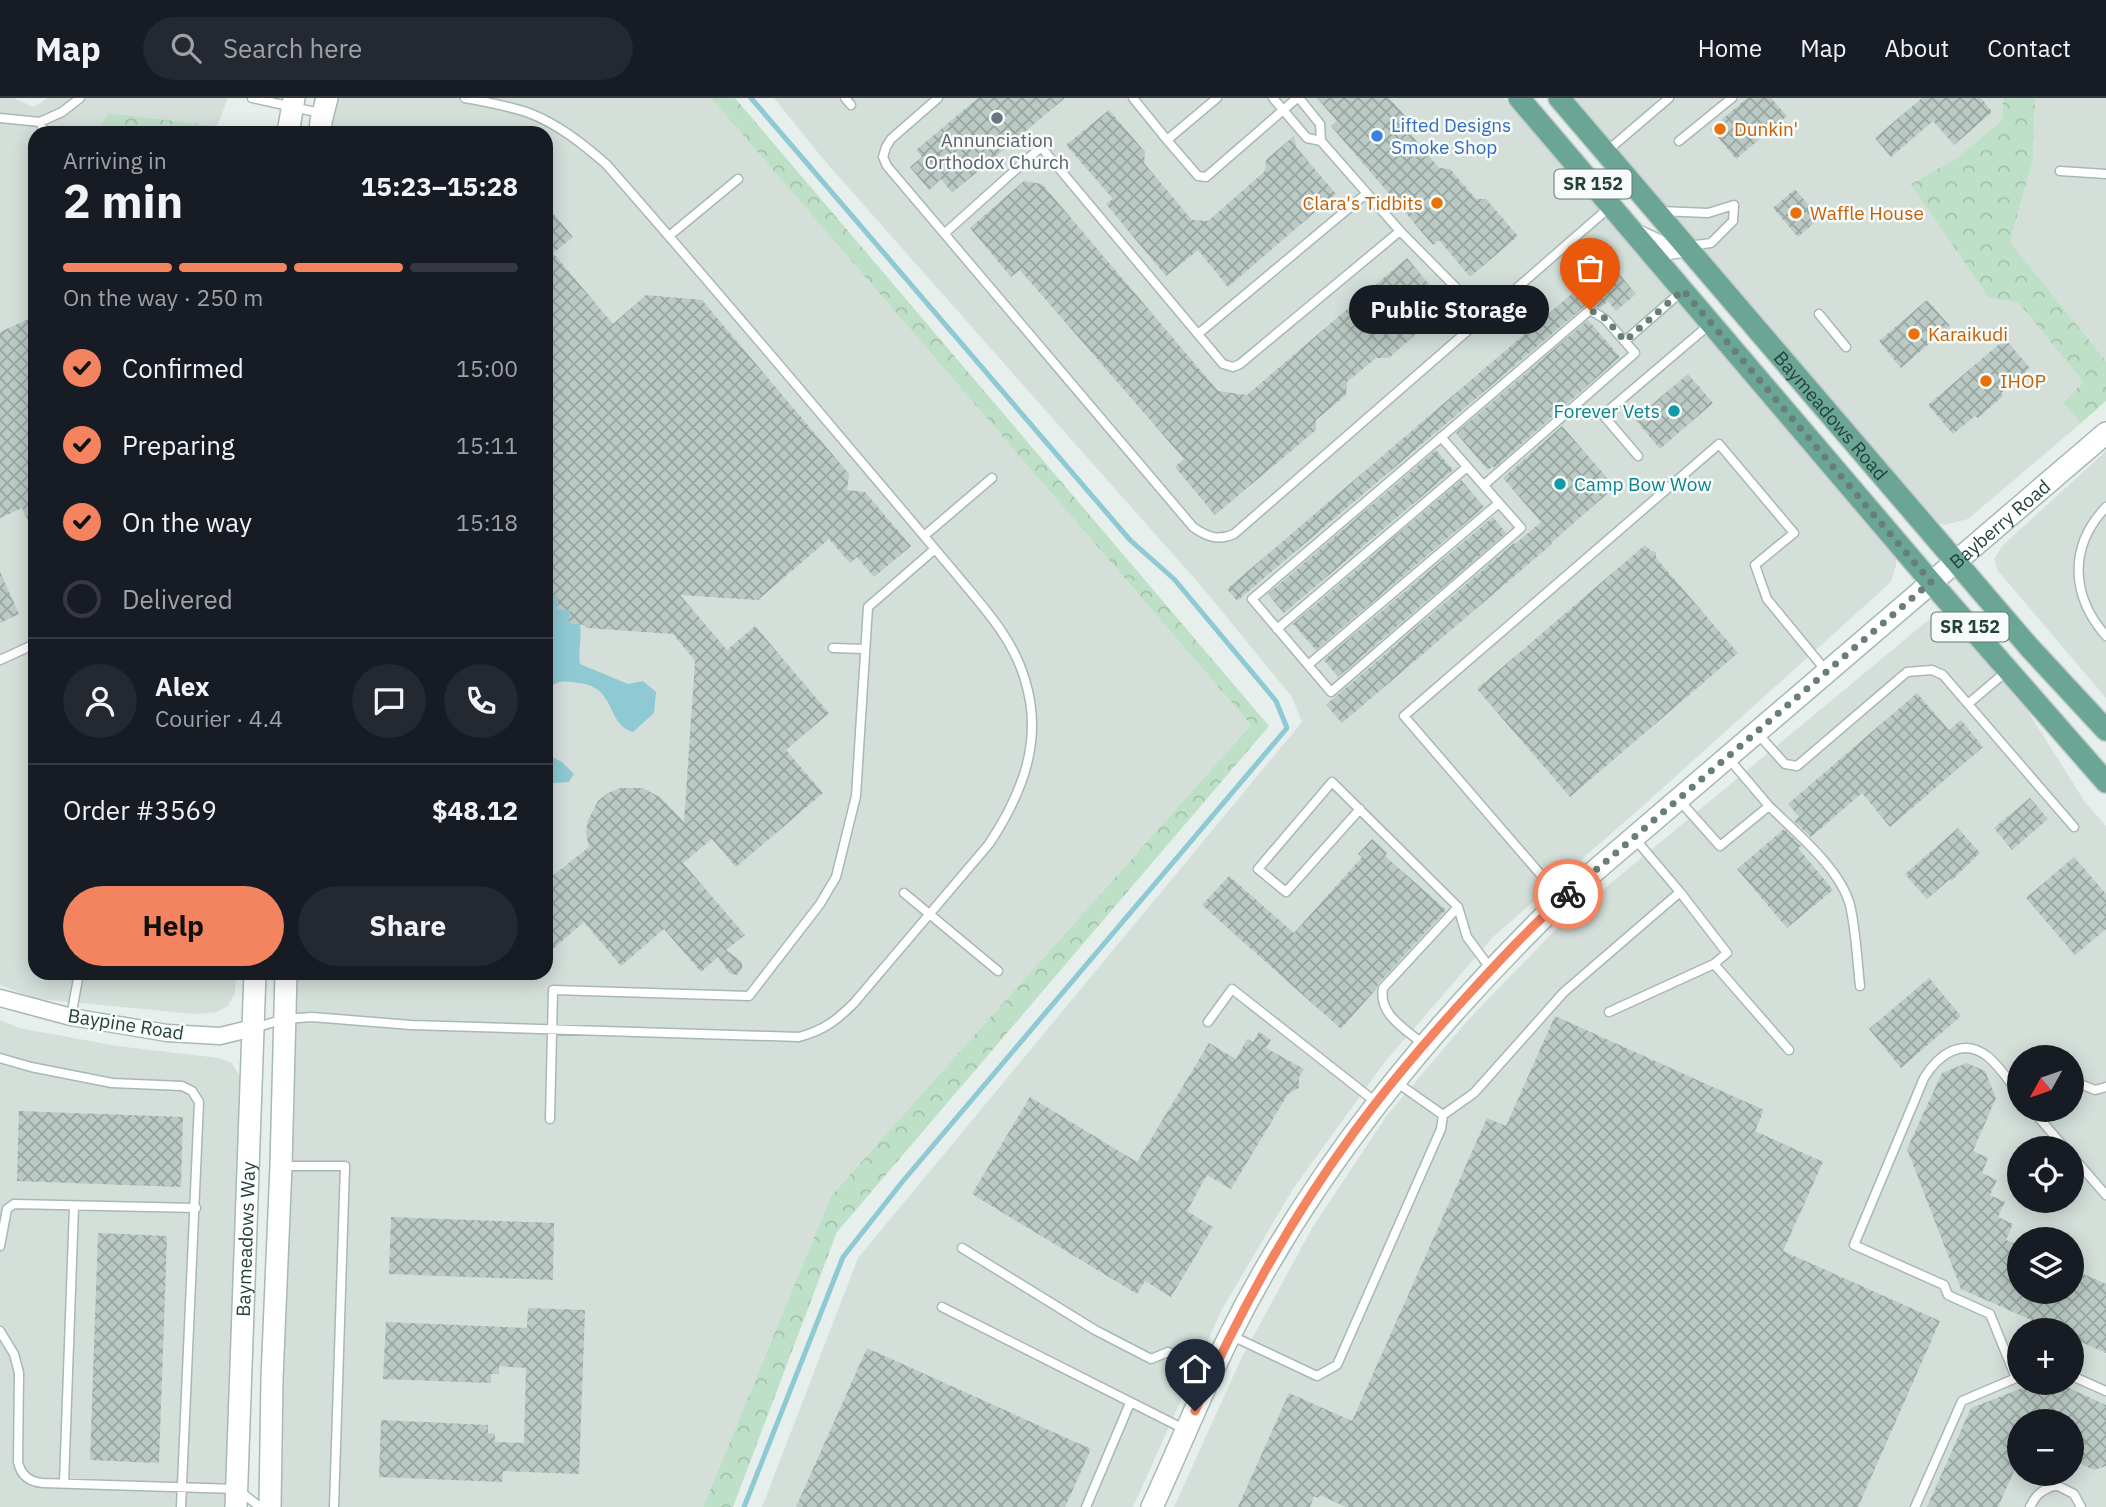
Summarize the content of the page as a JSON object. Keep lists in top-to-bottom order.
{
  "streets": {
    "main road": ["SR 152", "Baymeadows Road"],
    "street": ["Bayberry Road", "Baypine Road", "Baymeadows Way"]
  },
  "crossings": [
    ["Baymeadows Road", "Bayberry Road"],
    ["Baypine Road", "Baymeadows Way"]
  ],
  "places": [
    "Annunciation Orthodox Church",
    "Dunkin'",
    "Lifted Designs Smoke Shop",
    "Clara's Tidbits",
    "Waffle House",
    "Public Storage",
    "Karaikudi",
    "IHOP",
    "Forever Vets",
    "Camp Bow Wow"
  ],
  "north": "bottom left",
  "page": {
    "header": "Map",
    "search": "Search here",
    "nav": [
      "Home",
      "Map",
      "About",
      "Contact"
    ],
    "heading": ["2 min", "Arriving in", "15:23–15:28"],
    "panel": [
      "Alex",
      "Courier · 4.4",
      "Order #3569",
      "$48.12"
    ],
    "bar": "On the way · 250 m",
    "bubble": "Public Storage",
    "list": [
      ["Confirmed", "15:00"],
      ["Preparing", "15:11"],
      ["On the way", "15:18"],
      "Delivered"
    ],
    "buttons": ["Help", "Share"],
    "map_buttons": ["+", "−"]
  }
}
